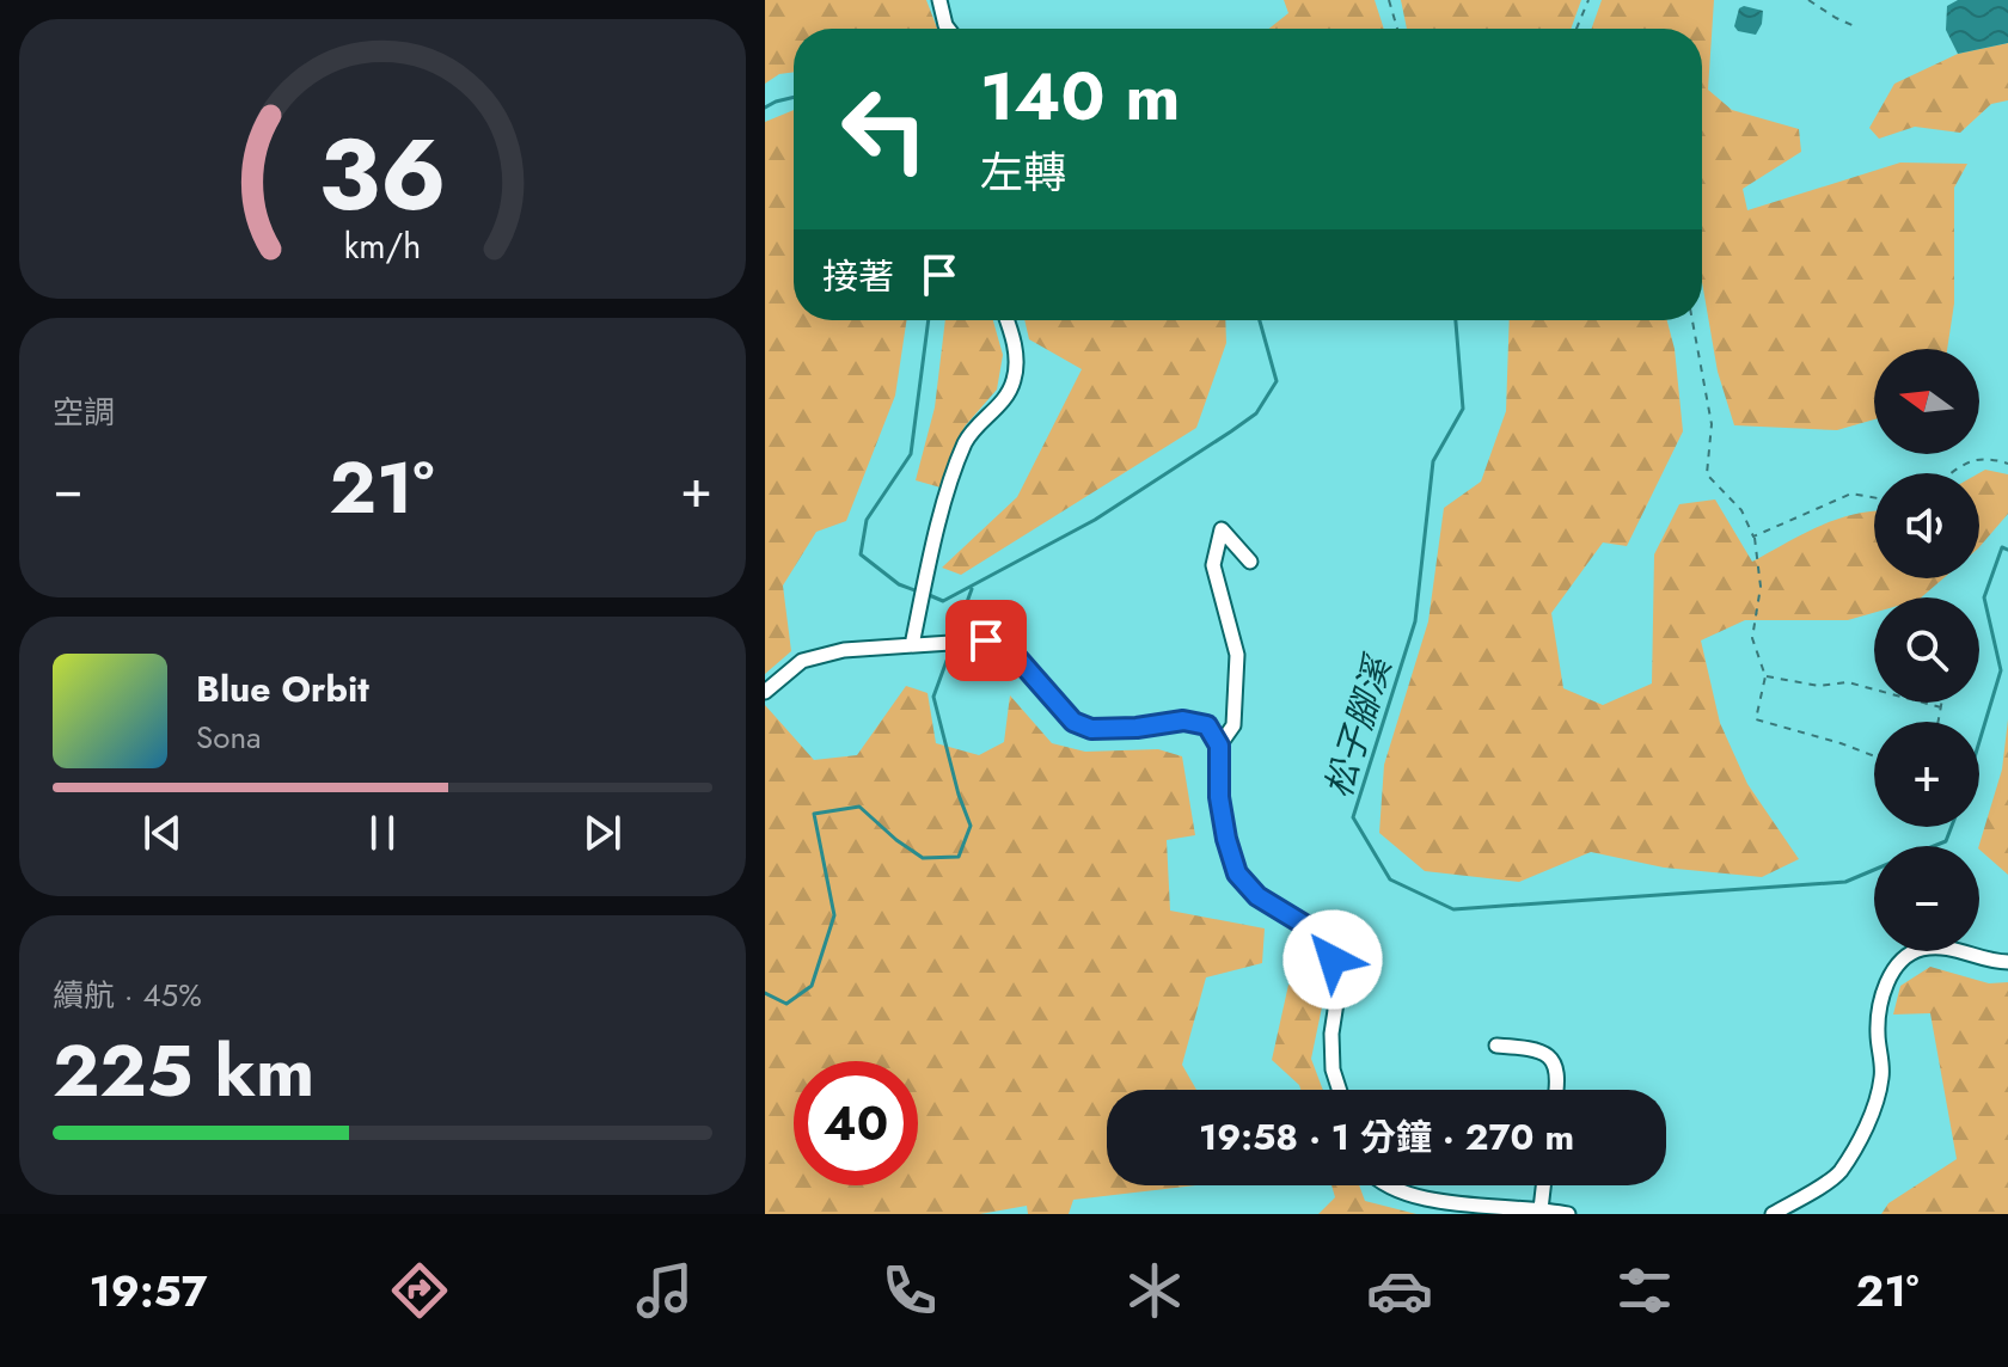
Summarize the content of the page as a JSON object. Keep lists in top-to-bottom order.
{
  "water": ["松子腳溪"],
  "north": "left",
  "page": {
    "turn": ["140 m", "左轉"],
    "then": "接著",
    "tile": [
      "空調",
      ["續航 · 45%", "225 km"]
    ],
    "map_buttons": ["+", "−"],
    "heat": ["−", "21°", "+"],
    "song": ["Blue Orbit", "Sona"],
    "limit": "40",
    "trip": "19:58 · 1 分鐘 · 270 m",
    "tabs": ["19:57", "21°"],
    "gauge": ["36", "km/h"]
  }
}
